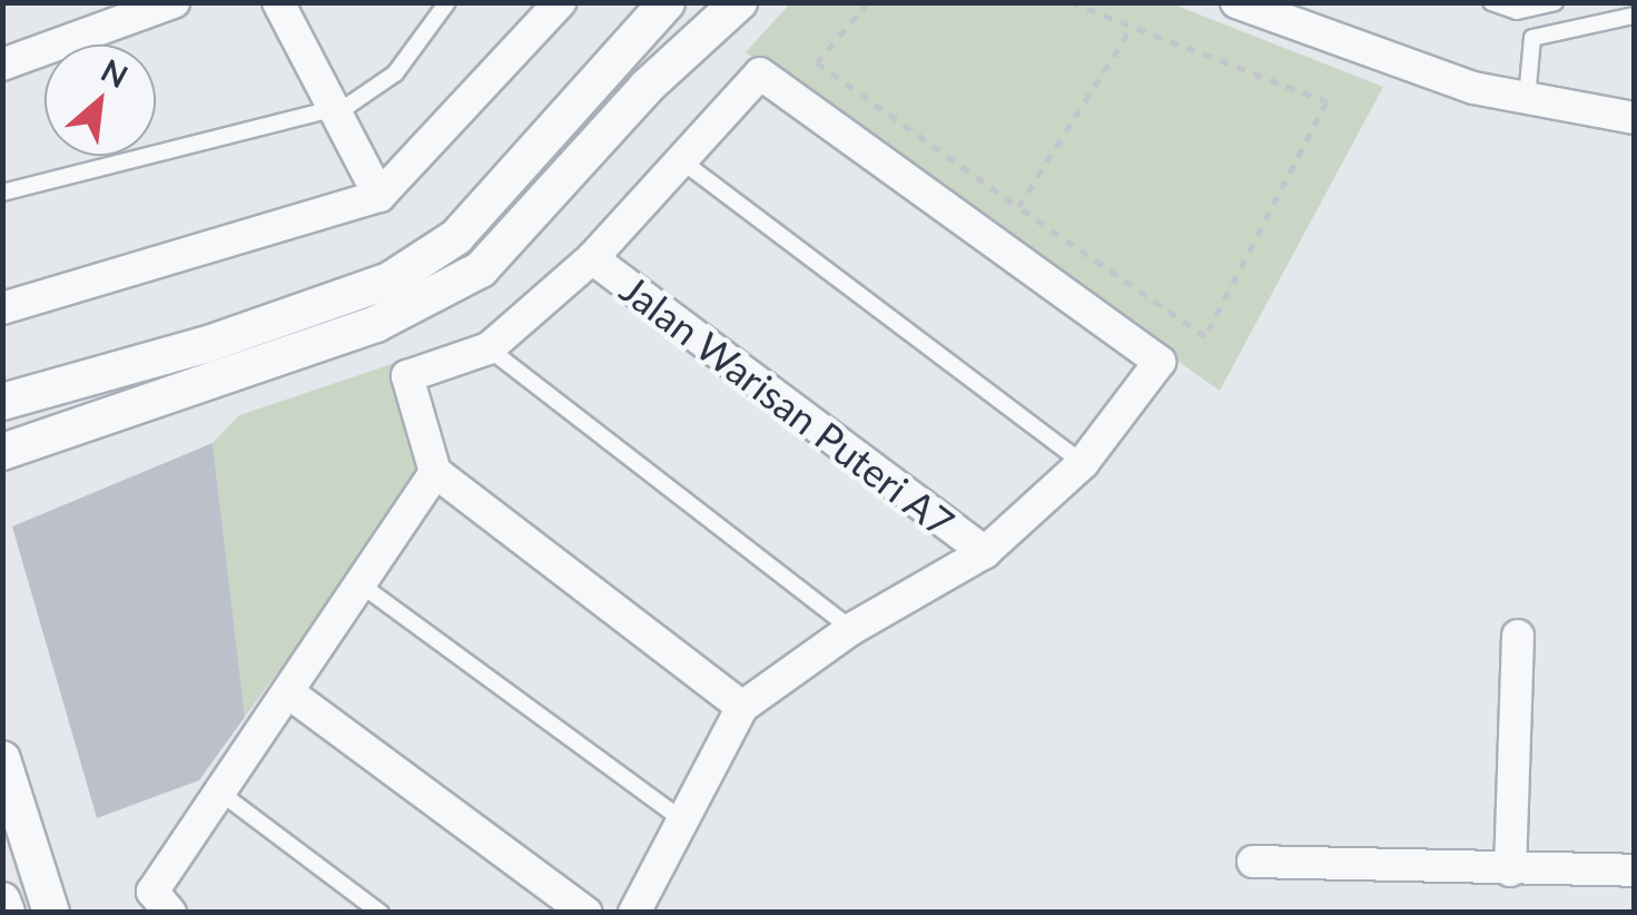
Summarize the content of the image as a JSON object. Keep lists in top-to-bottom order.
{
  "streets": {
    "street": ["Jalan Warisan Puteri A7"]
  },
  "north": "top right"
}
